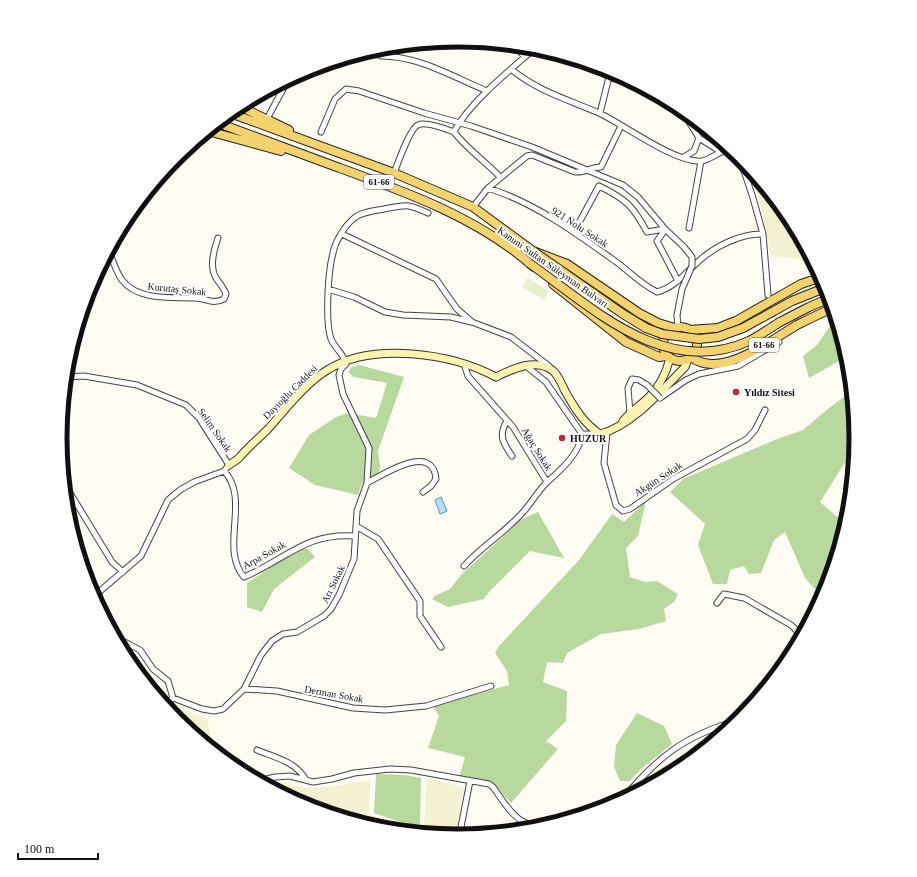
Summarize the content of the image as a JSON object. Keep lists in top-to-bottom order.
{
  "streets": {
    "main road": ["61-66", "Kanuni Sultan Süleyman Bulvarı"],
    "street": [
      "921 Nolu Sokak",
      "Kurutaş Sokak",
      "Dayıoğlu Caddesi",
      "Selim Sokak",
      "Ağaç Sokak",
      "Akgün Sokak",
      "Arpa Sokak",
      "Arı Sokak",
      "Derman Sokak"
    ]
  },
  "crossings": [
    ["61-66", "Kanuni Sultan Süleyman Bulvarı"],
    ["Dayıoğlu Caddesi", "Selim Sokak"],
    ["Dayıoğlu Caddesi", "Ağaç Sokak"],
    ["Dayıoğlu Caddesi", "Arpa Sokak"],
    ["Dayıoğlu Caddesi", "Arı Sokak"],
    ["Selim Sokak", "Arpa Sokak"],
    ["Arpa Sokak", "Arı Sokak"],
    ["Arı Sokak", "Derman Sokak"]
  ],
  "places": ["Yıldız Sitesi", "HUZUR"],
  "scale_bar": "100 m"
}
